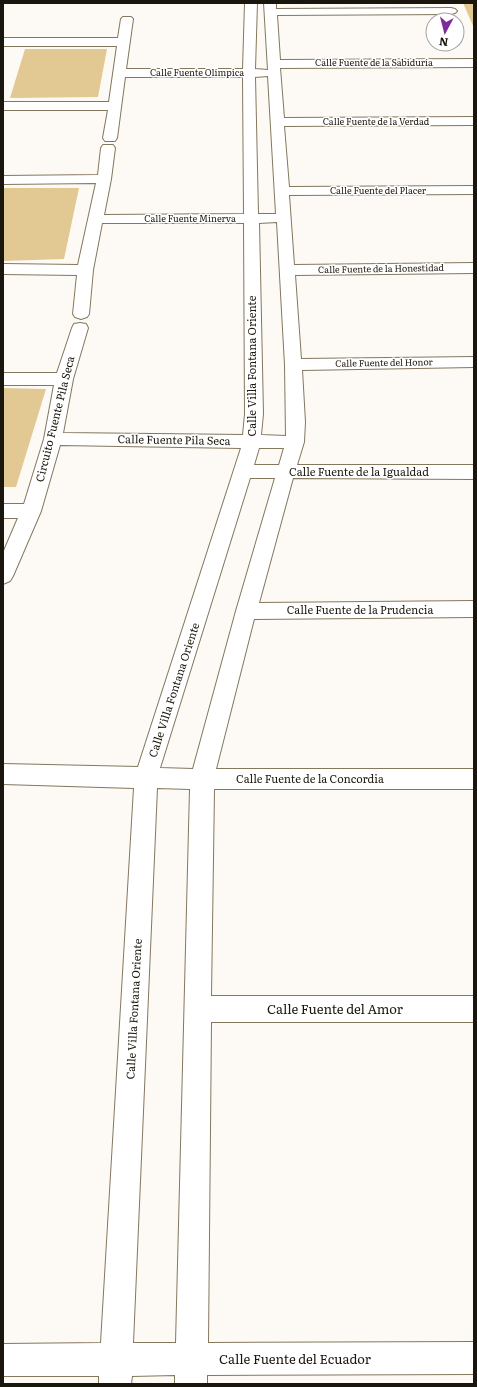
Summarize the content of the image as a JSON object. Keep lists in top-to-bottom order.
{
  "streets": {
    "street": [
      "Calle Fuente de la Sabiduría",
      "Calle Fuente Olímpica",
      "Calle Fuente de la Verdad",
      "Calle Fuente del Placer",
      "Calle Fuente Minerva",
      "Calle Fuente de la Honestidad",
      "Calle Fuente del Honor",
      "Calle Villa Fontana Oriente",
      "Circuito Fuente Pila Seca",
      "Calle Fuente Pila Seca",
      "Calle Fuente de la Igualdad",
      "Calle Fuente de la Prudencia",
      "Calle Fuente de la Concordia",
      "Calle Fuente del Amor",
      "Calle Fuente del Ecuador"
    ]
  },
  "crossings": [
    ["Calle Fuente de la Sabiduría", "Calle Fuente Olímpica"],
    ["Calle Fuente Olímpica", "Calle Villa Fontana Oriente"],
    ["Calle Fuente Olímpica", "Circuito Fuente Pila Seca"],
    ["Calle Fuente Minerva", "Calle Villa Fontana Oriente"],
    ["Calle Fuente Minerva", "Circuito Fuente Pila Seca"],
    ["Calle Villa Fontana Oriente", "Calle Fuente Pila Seca"],
    ["Calle Villa Fontana Oriente", "Calle Fuente de la Igualdad"],
    ["Calle Villa Fontana Oriente", "Calle Fuente de la Concordia"],
    ["Calle Villa Fontana Oriente", "Calle Fuente del Ecuador"],
    ["Circuito Fuente Pila Seca", "Calle Fuente Pila Seca"]
  ],
  "north": "bottom"
}
